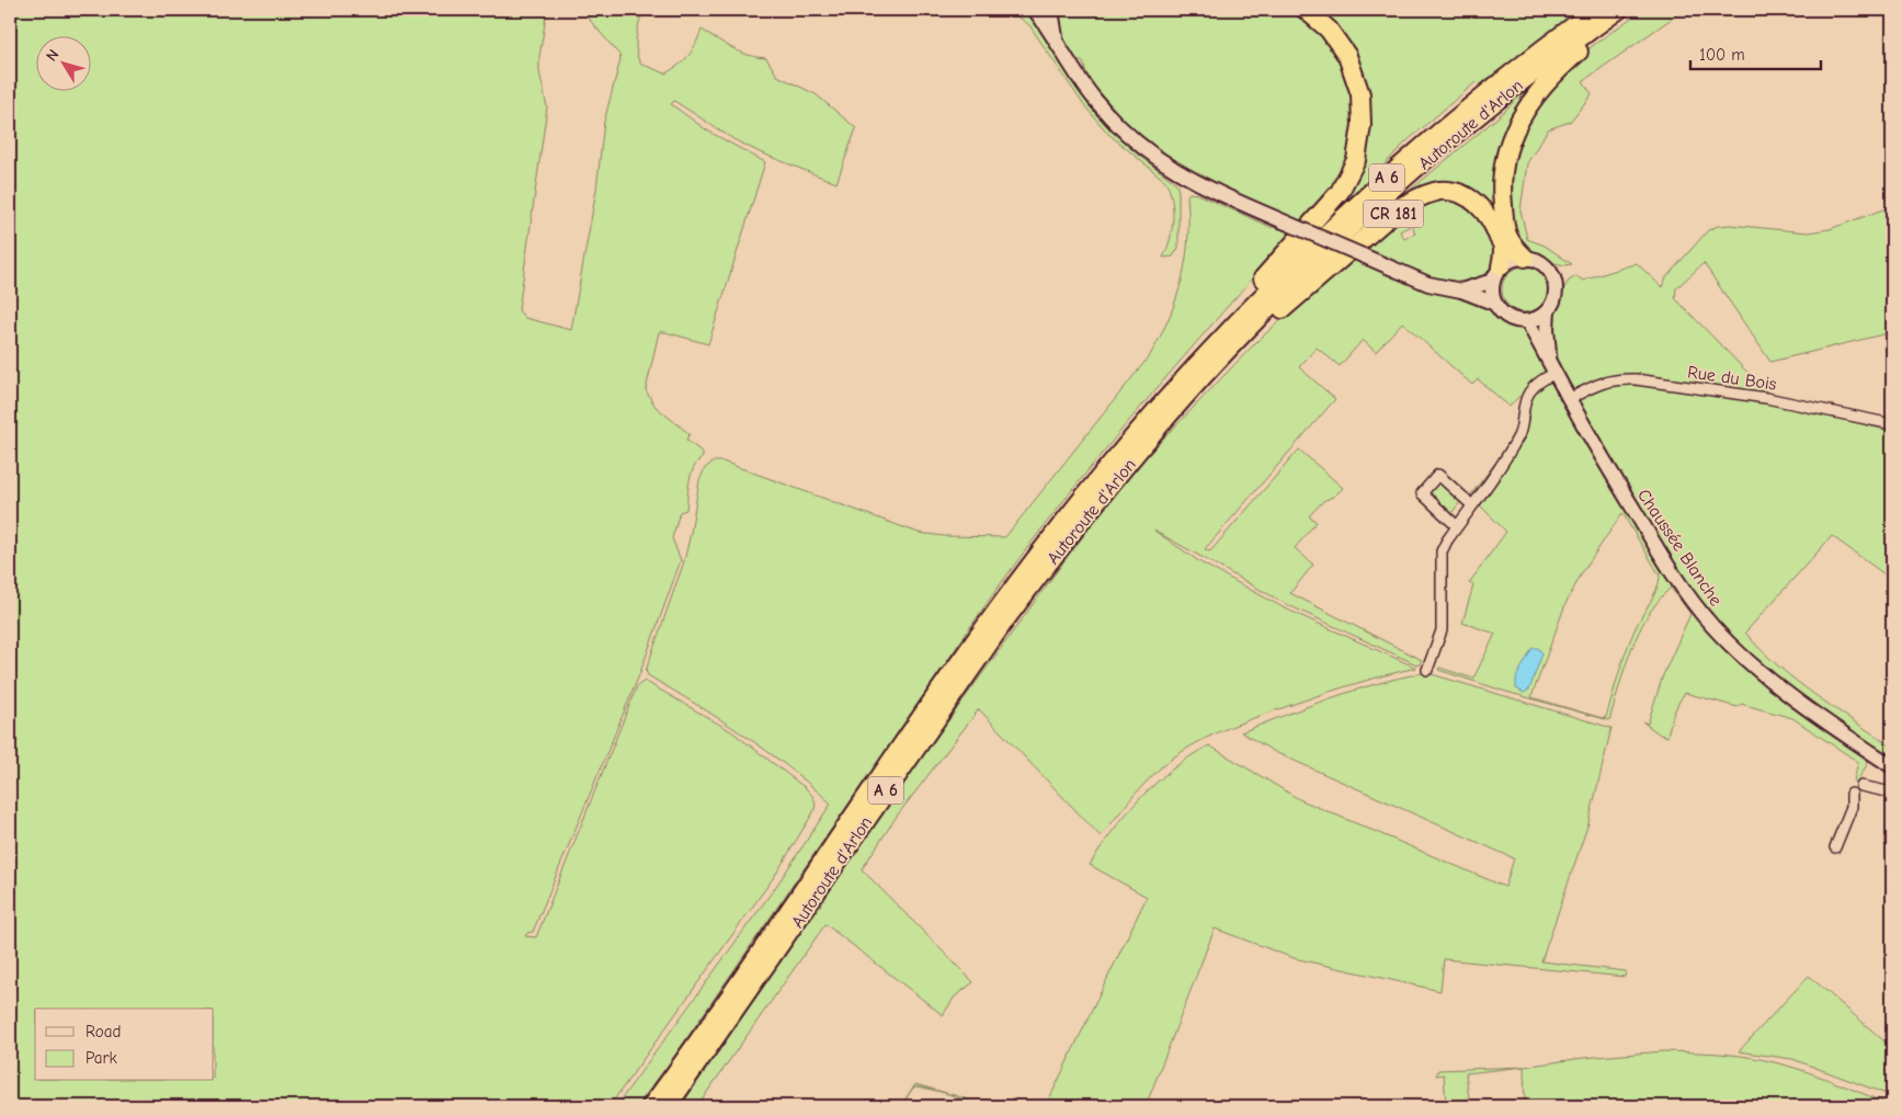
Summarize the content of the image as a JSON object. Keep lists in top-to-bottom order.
{
  "streets": {
    "highway": ["Autoroute d'Arlon", "A 6", "CR 181"],
    "main road": ["Chaussée Blanche"],
    "street": ["Rue du Bois"]
  },
  "crossings": [
    ["Autoroute d'Arlon", "A 6"],
    ["Autoroute d'Arlon", "CR 181"],
    ["CR 181", "Chaussée Blanche"],
    ["Rue du Bois", "Chaussée Blanche"]
  ],
  "legend": ["Road", "Park"],
  "scale_bar": "100 m",
  "north": "top left"
}
